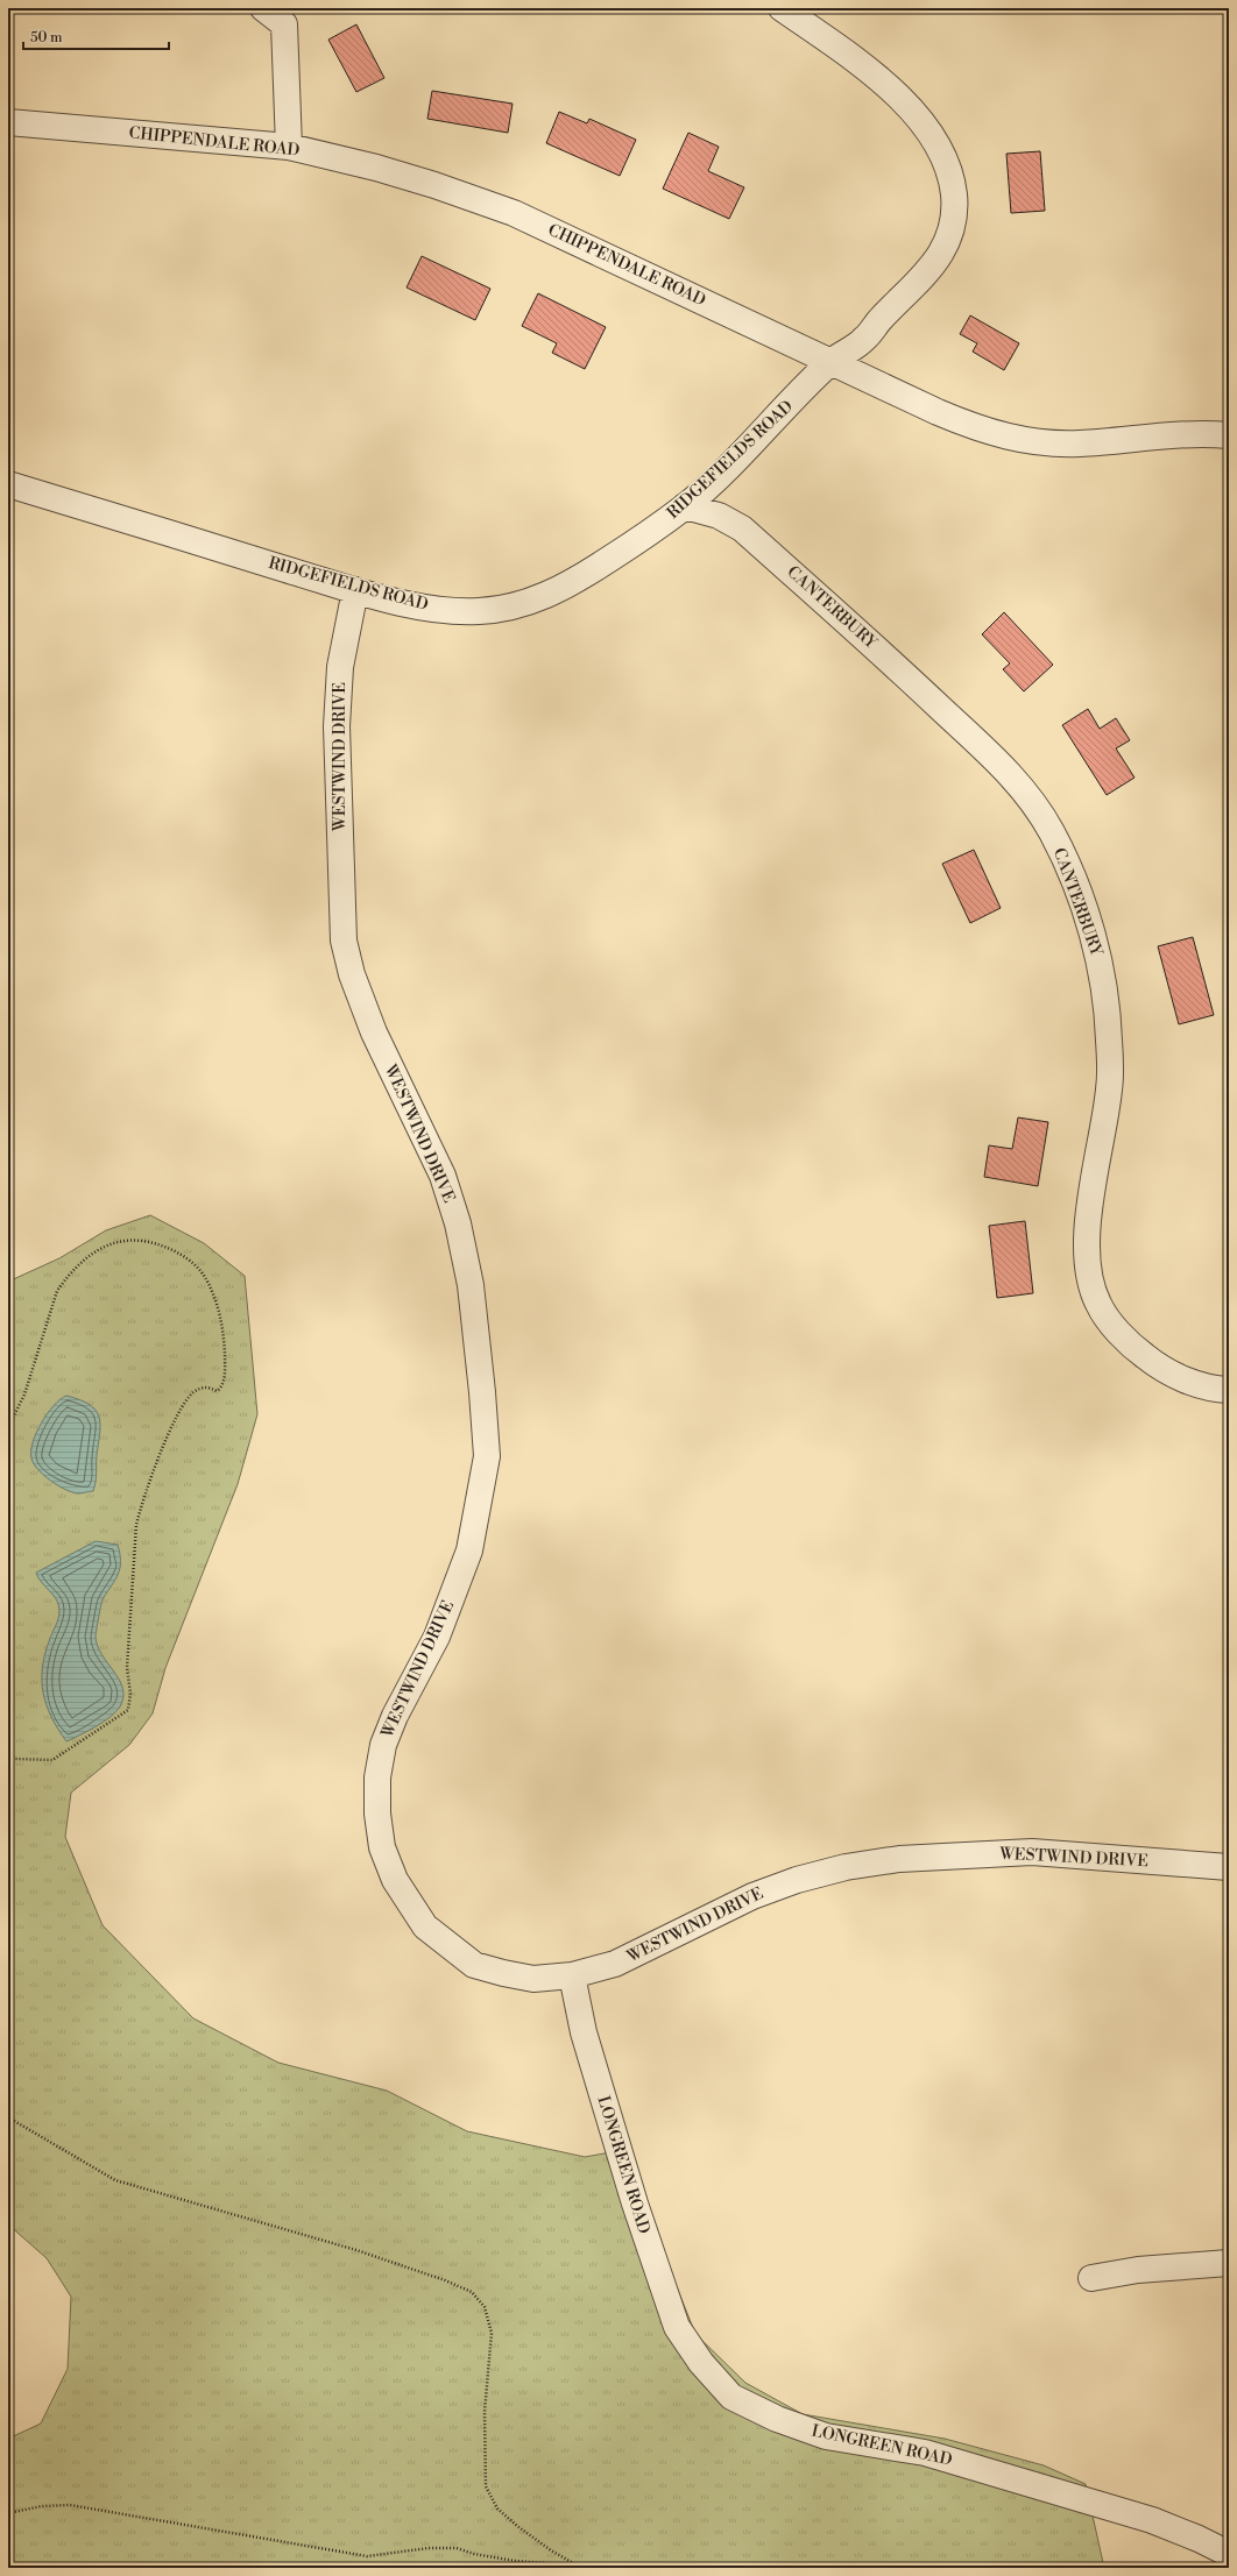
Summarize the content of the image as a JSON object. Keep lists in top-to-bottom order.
{
  "streets": {
    "street": [
      "CHIPPENDALE ROAD",
      "RIDGEFIELDS ROAD",
      "CANTERBURY",
      "WESTWIND DRIVE",
      "LONGREEN ROAD"
    ]
  },
  "crossings": [
    ["CHIPPENDALE ROAD", "RIDGEFIELDS ROAD"],
    ["RIDGEFIELDS ROAD", "CANTERBURY"],
    ["RIDGEFIELDS ROAD", "WESTWIND DRIVE"],
    ["WESTWIND DRIVE", "LONGREEN ROAD"]
  ],
  "scale_bar": "50 m"
}
